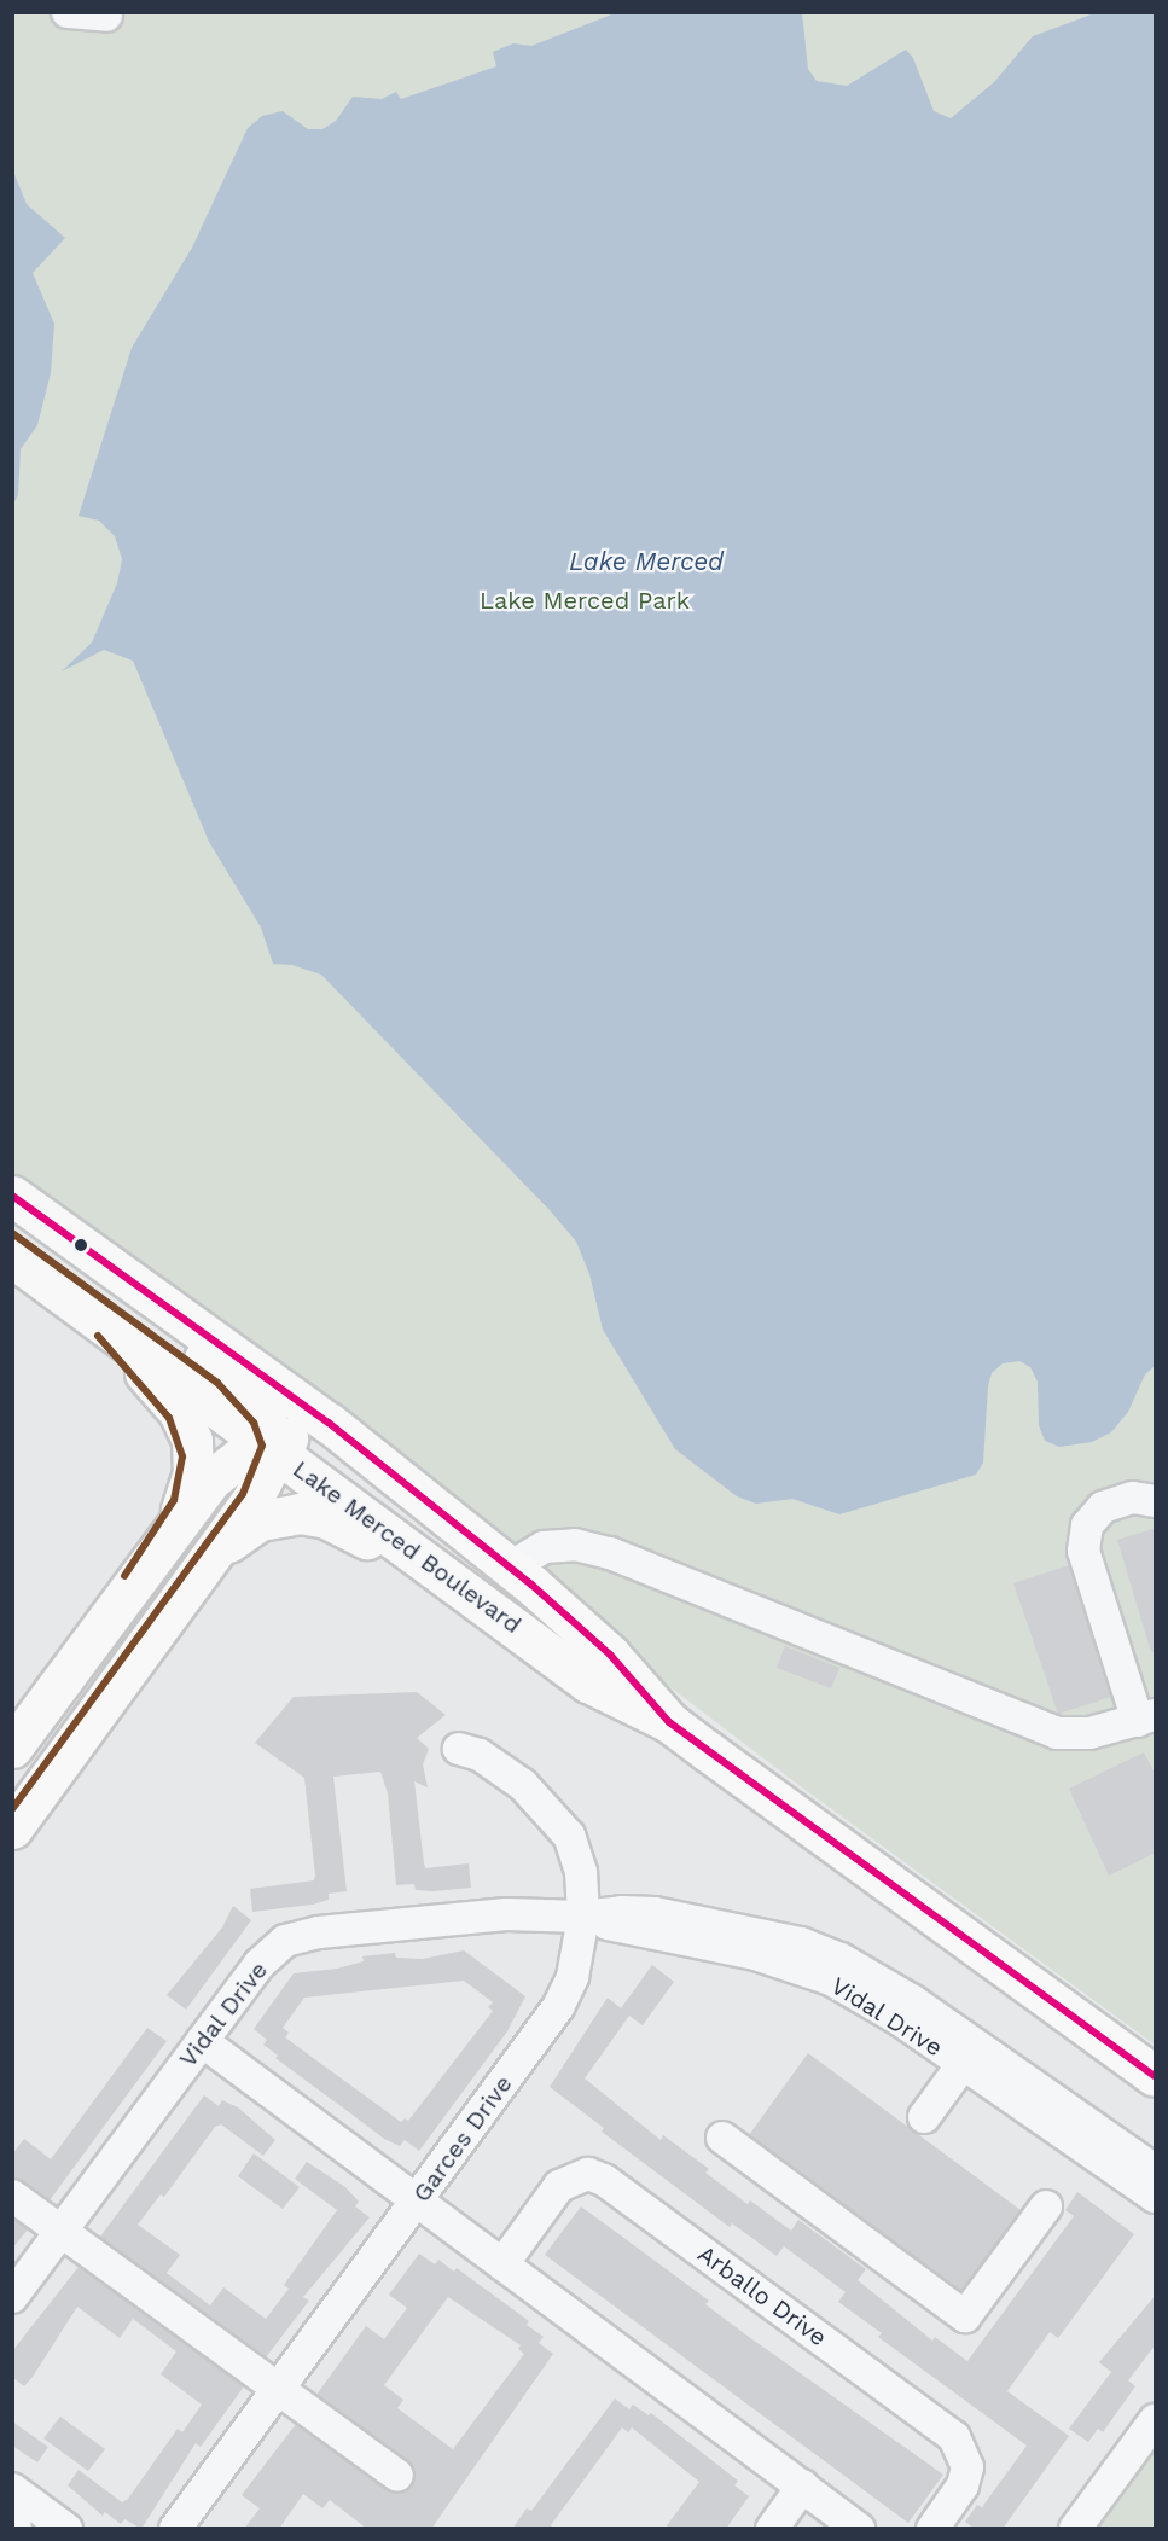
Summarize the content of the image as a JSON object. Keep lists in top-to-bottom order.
{
  "streets": {
    "main road": ["Lake Merced Boulevard"],
    "street": ["Vidal Drive", "Garces Drive", "Arballo Drive"]
  },
  "crossings": [
    ["Vidal Drive", "Garces Drive"]
  ],
  "water": ["Lake Merced"],
  "parks": ["Lake Merced Park"]
}
